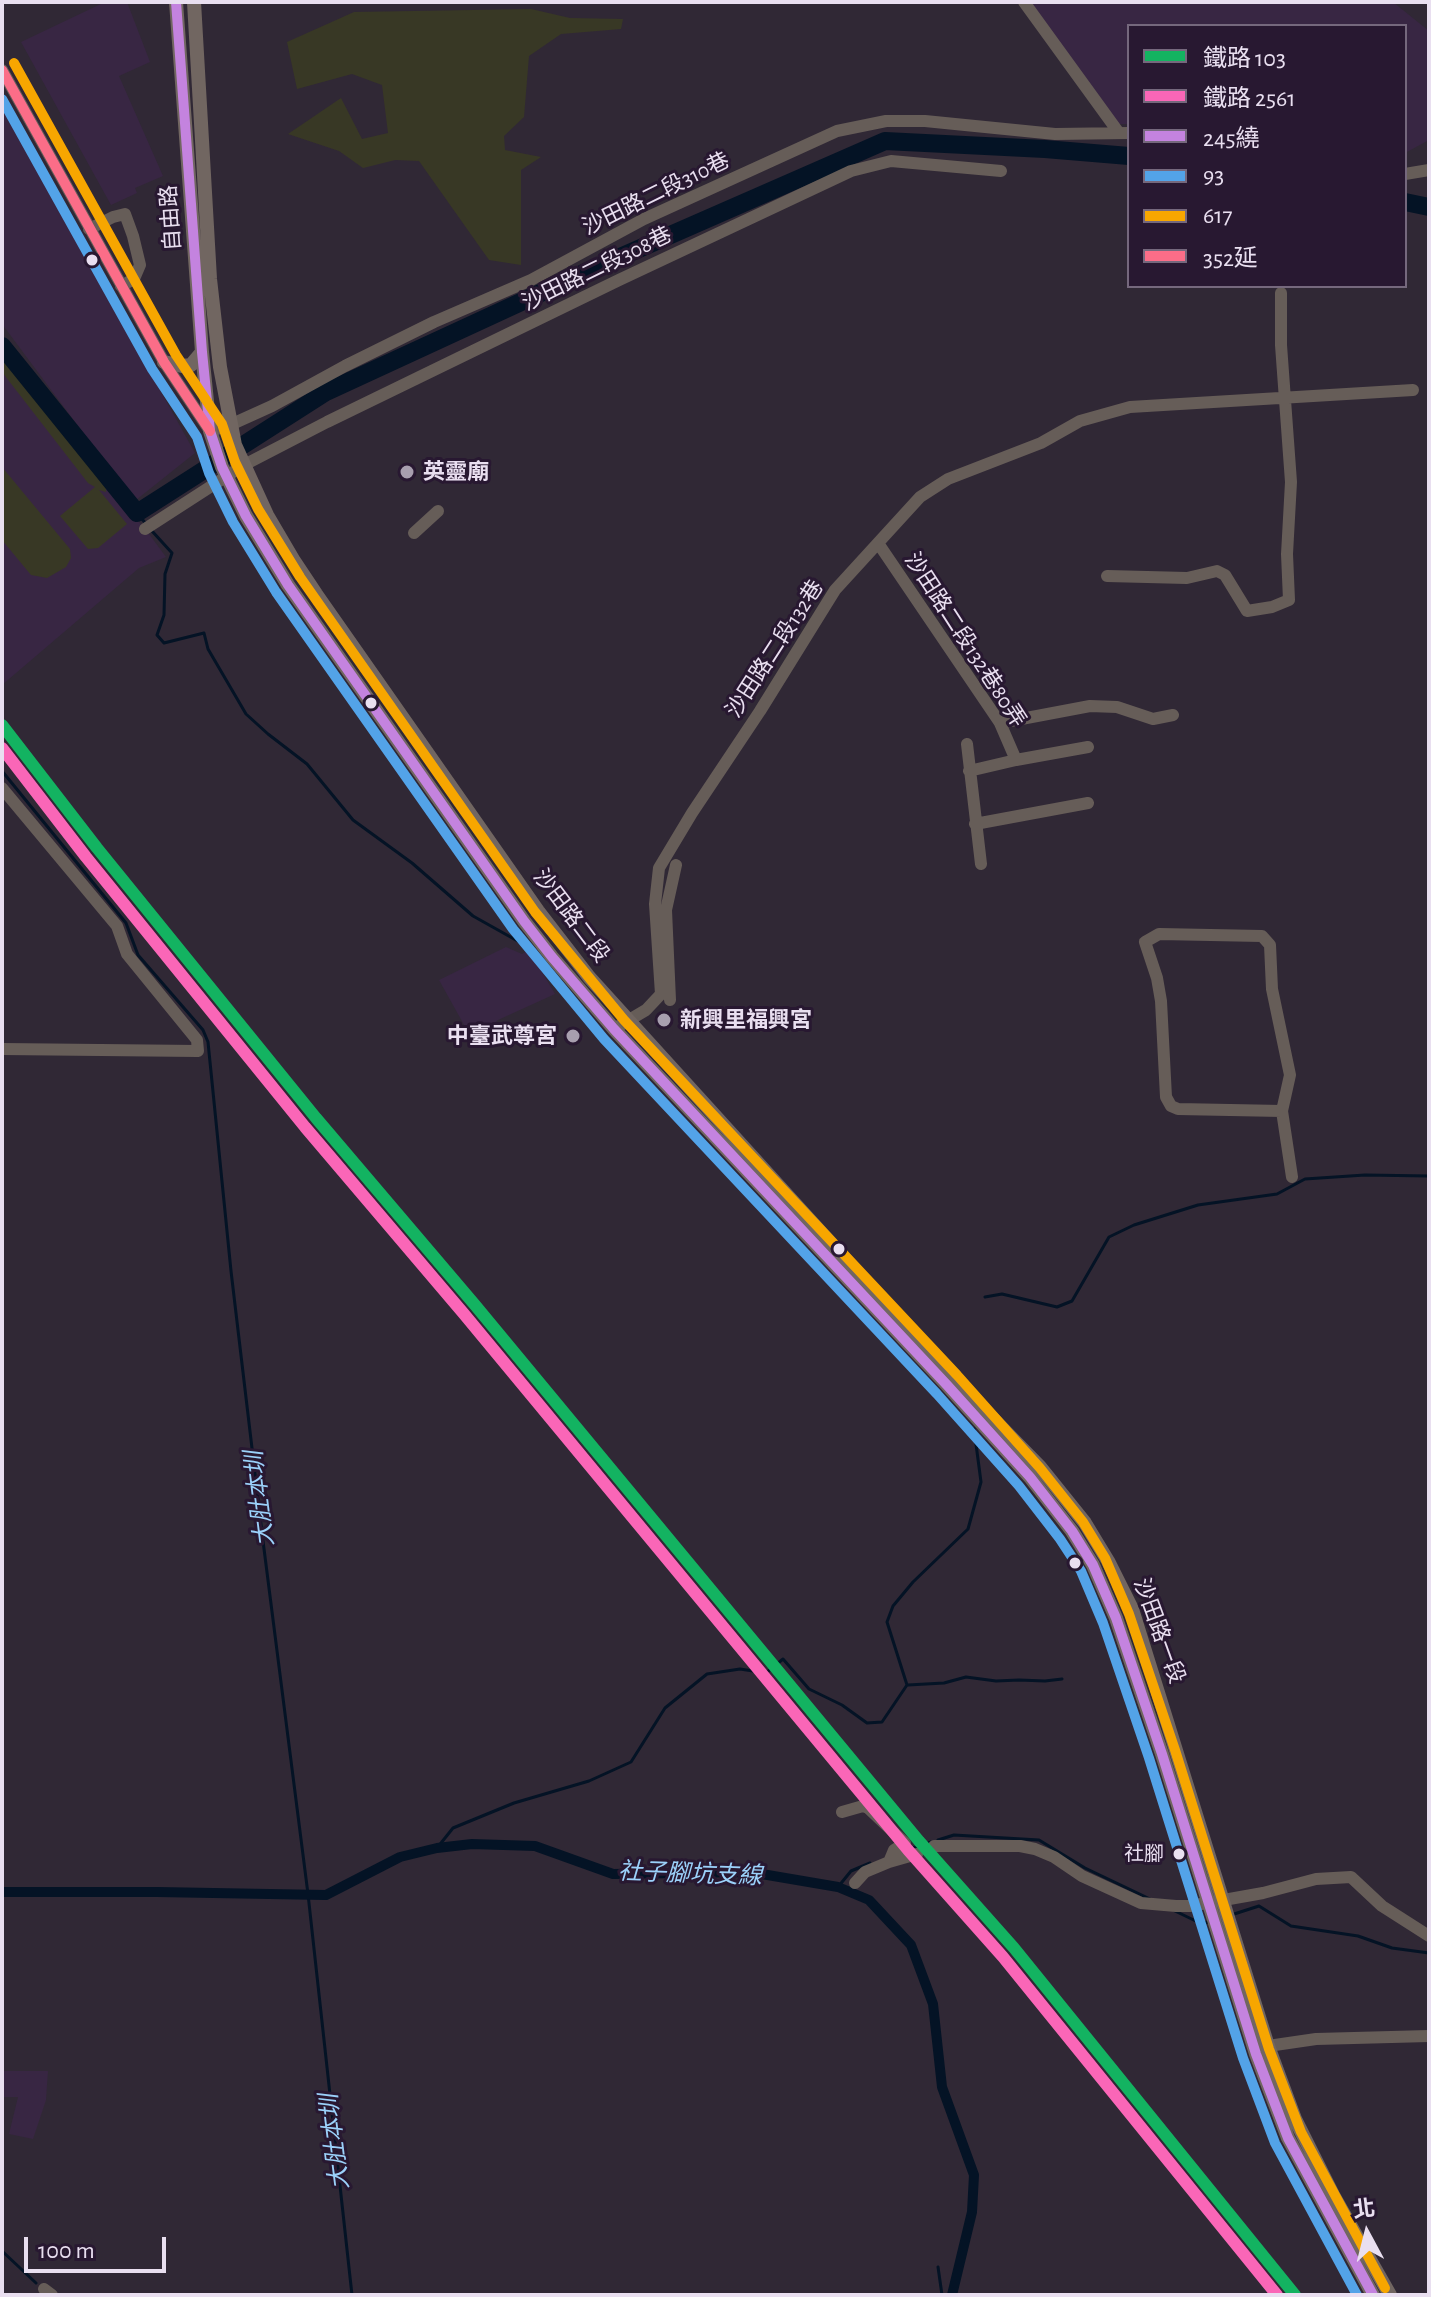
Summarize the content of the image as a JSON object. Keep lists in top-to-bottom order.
{
  "streets": {
    "main road": ["自由路", "沙田路二段", "沙田路一段"],
    "street": [
      "沙田路二段310巷",
      "沙田路二段308巷",
      "沙田路二段132巷80弄",
      "沙田路二段132巷"
    ]
  },
  "crossings": [
    ["沙田路二段310巷", "自由路"],
    ["沙田路二段310巷", "沙田路二段"],
    ["自由路", "沙田路二段"],
    ["沙田路二段308巷", "沙田路二段"],
    ["沙田路二段132巷80弄", "沙田路二段132巷"],
    ["沙田路二段132巷", "沙田路二段"],
    ["沙田路二段", "沙田路一段"]
  ],
  "water": ["大肚本圳", "社子腳坑支線"],
  "places": [
    "英靈廟",
    "新興里福興宮",
    "中臺武尊宮",
    "社腳"
  ],
  "lines": [
    "transit line 245繞",
    "transit line 617",
    "transit line 352延",
    "transit line 93",
    "rail line 103",
    "rail line 2561"
  ],
  "legend": [
    "鐵路 103",
    "鐵路 2561",
    "245繞",
    "93",
    "617",
    "352延"
  ],
  "scale_bar": "100 m",
  "north": "top"
}
